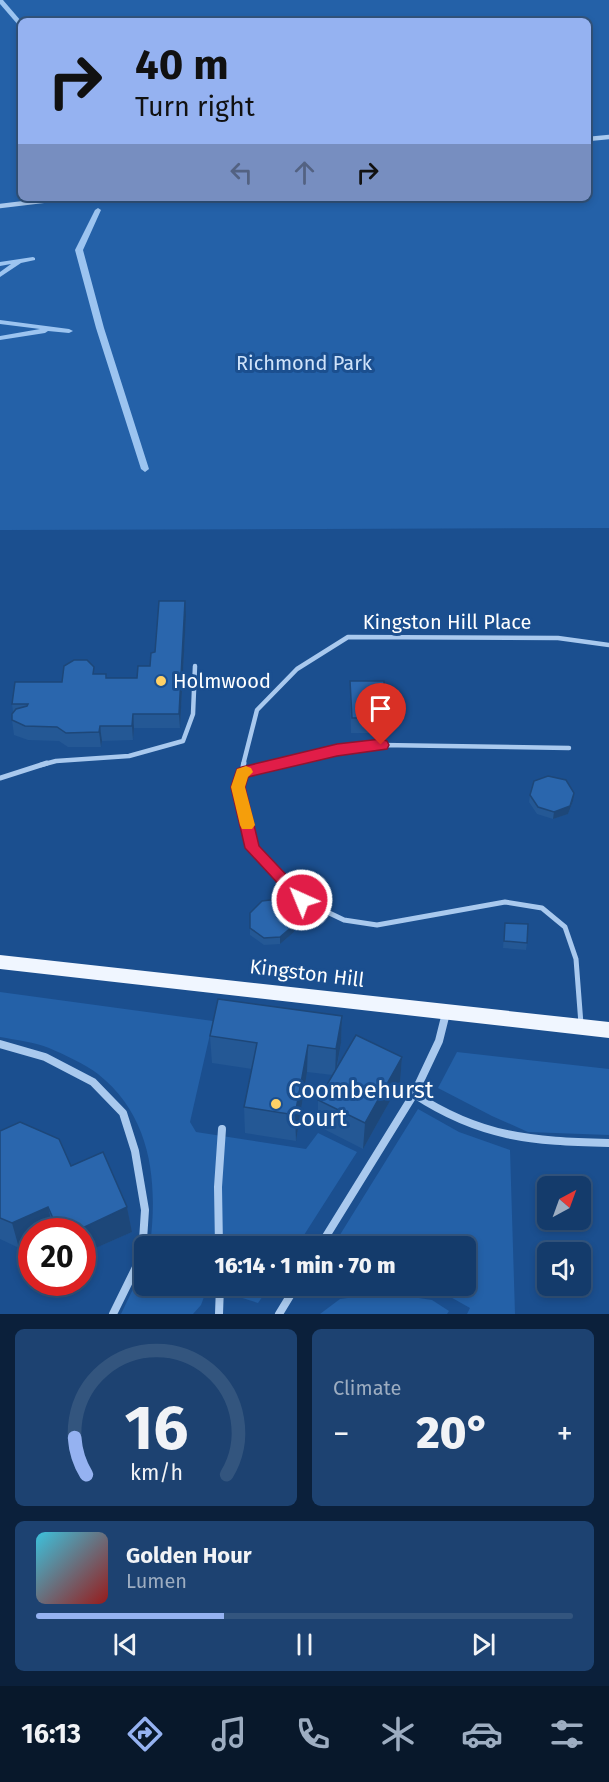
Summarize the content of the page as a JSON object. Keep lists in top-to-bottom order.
{
  "streets": {
    "main road": ["Kingston Hill"],
    "lane": ["Kingston Hill Place"]
  },
  "crossings": [
    ["Kingston Hill Place", "Kingston Hill"]
  ],
  "parks": ["Richmond Park"],
  "places": ["Holmwood", "Coombehurst Court"],
  "north": "top right",
  "page": {
    "turn": ["40 m", "Turn right"],
    "limit": "20",
    "trip": "16:14 · 1 min · 70 m",
    "tile": "Climate",
    "heat": ["−", "20°", "+"],
    "song": ["Golden Hour", "Lumen"],
    "tabs": "16:13",
    "gauge": ["16", "km/h"]
  }
}
